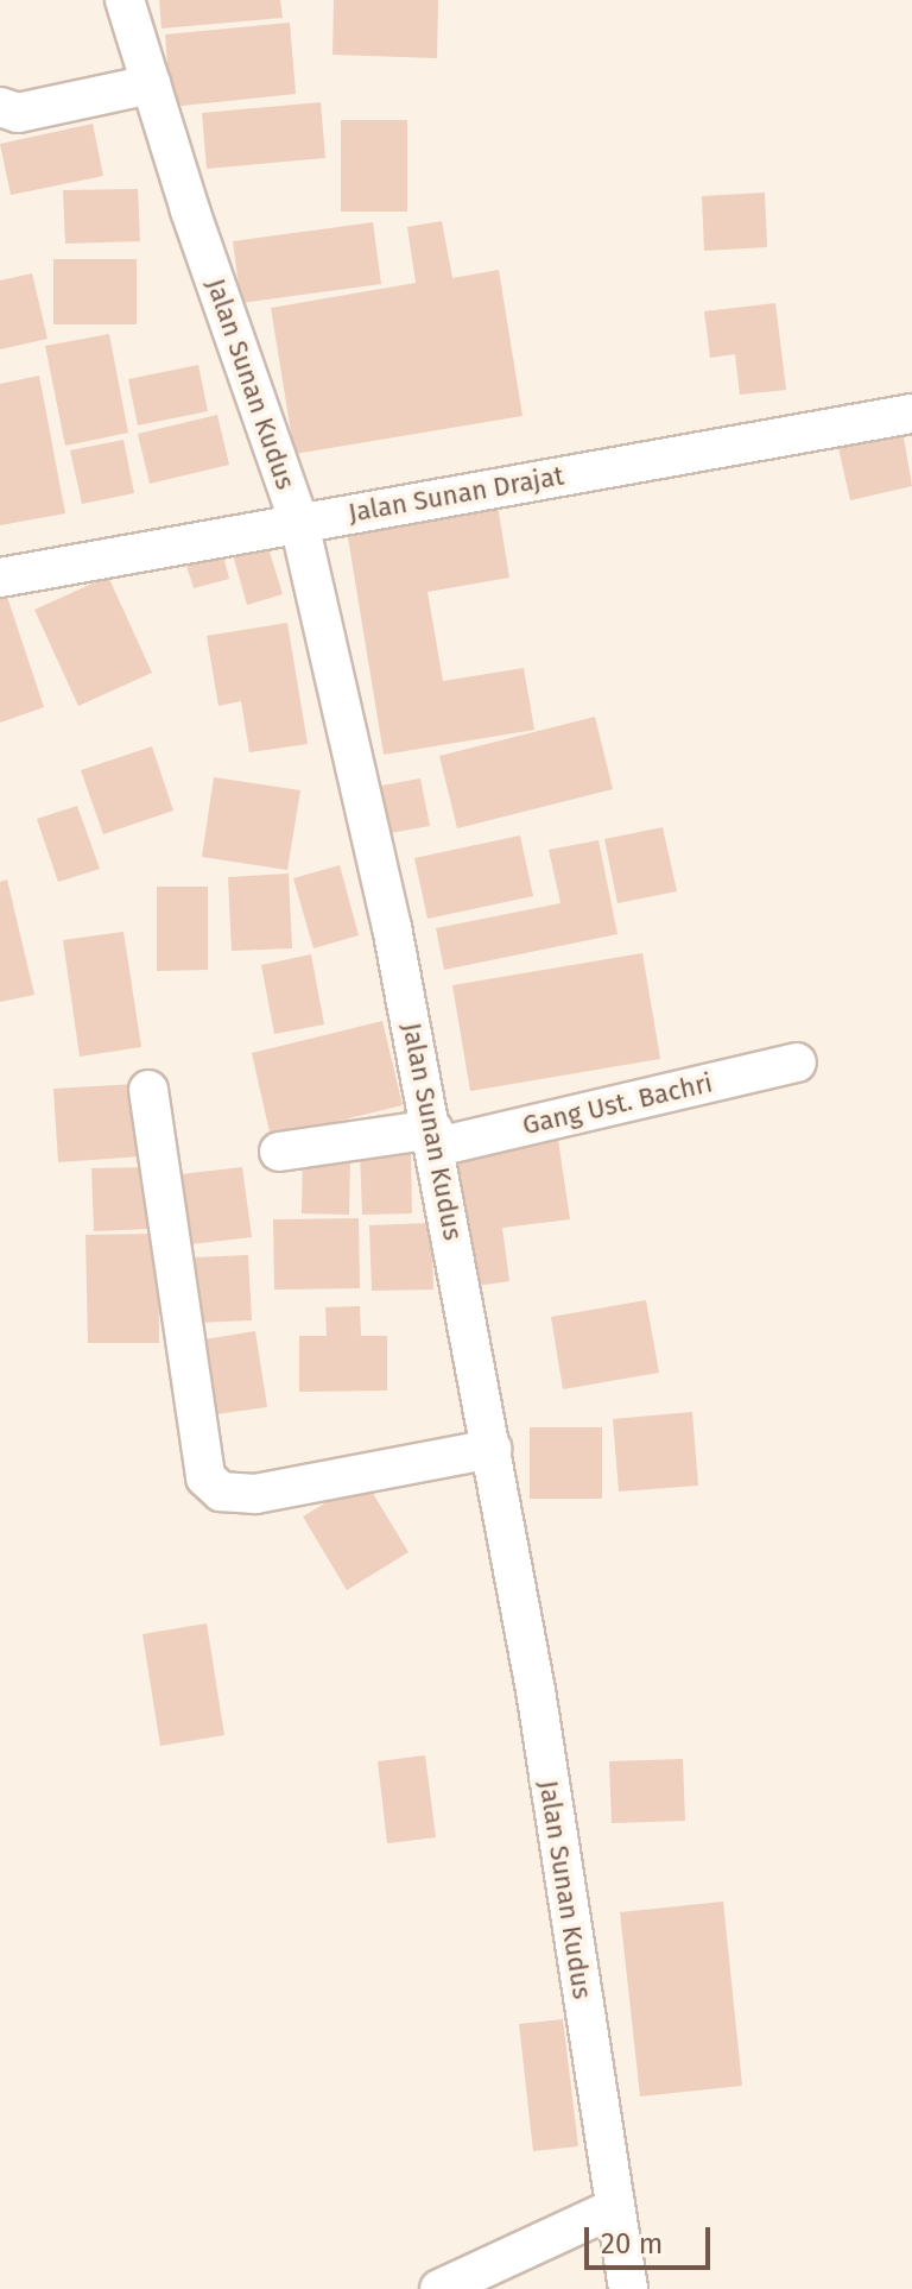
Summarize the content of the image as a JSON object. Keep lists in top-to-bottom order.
{
  "streets": {
    "street": ["Jalan Sunan Kudus", "Jalan Sunan Drajat", "Gang Ust. Bachri"]
  },
  "crossings": [
    ["Jalan Sunan Kudus", "Jalan Sunan Drajat"],
    ["Jalan Sunan Kudus", "Gang Ust. Bachri"]
  ],
  "scale_bar": "20 m"
}
